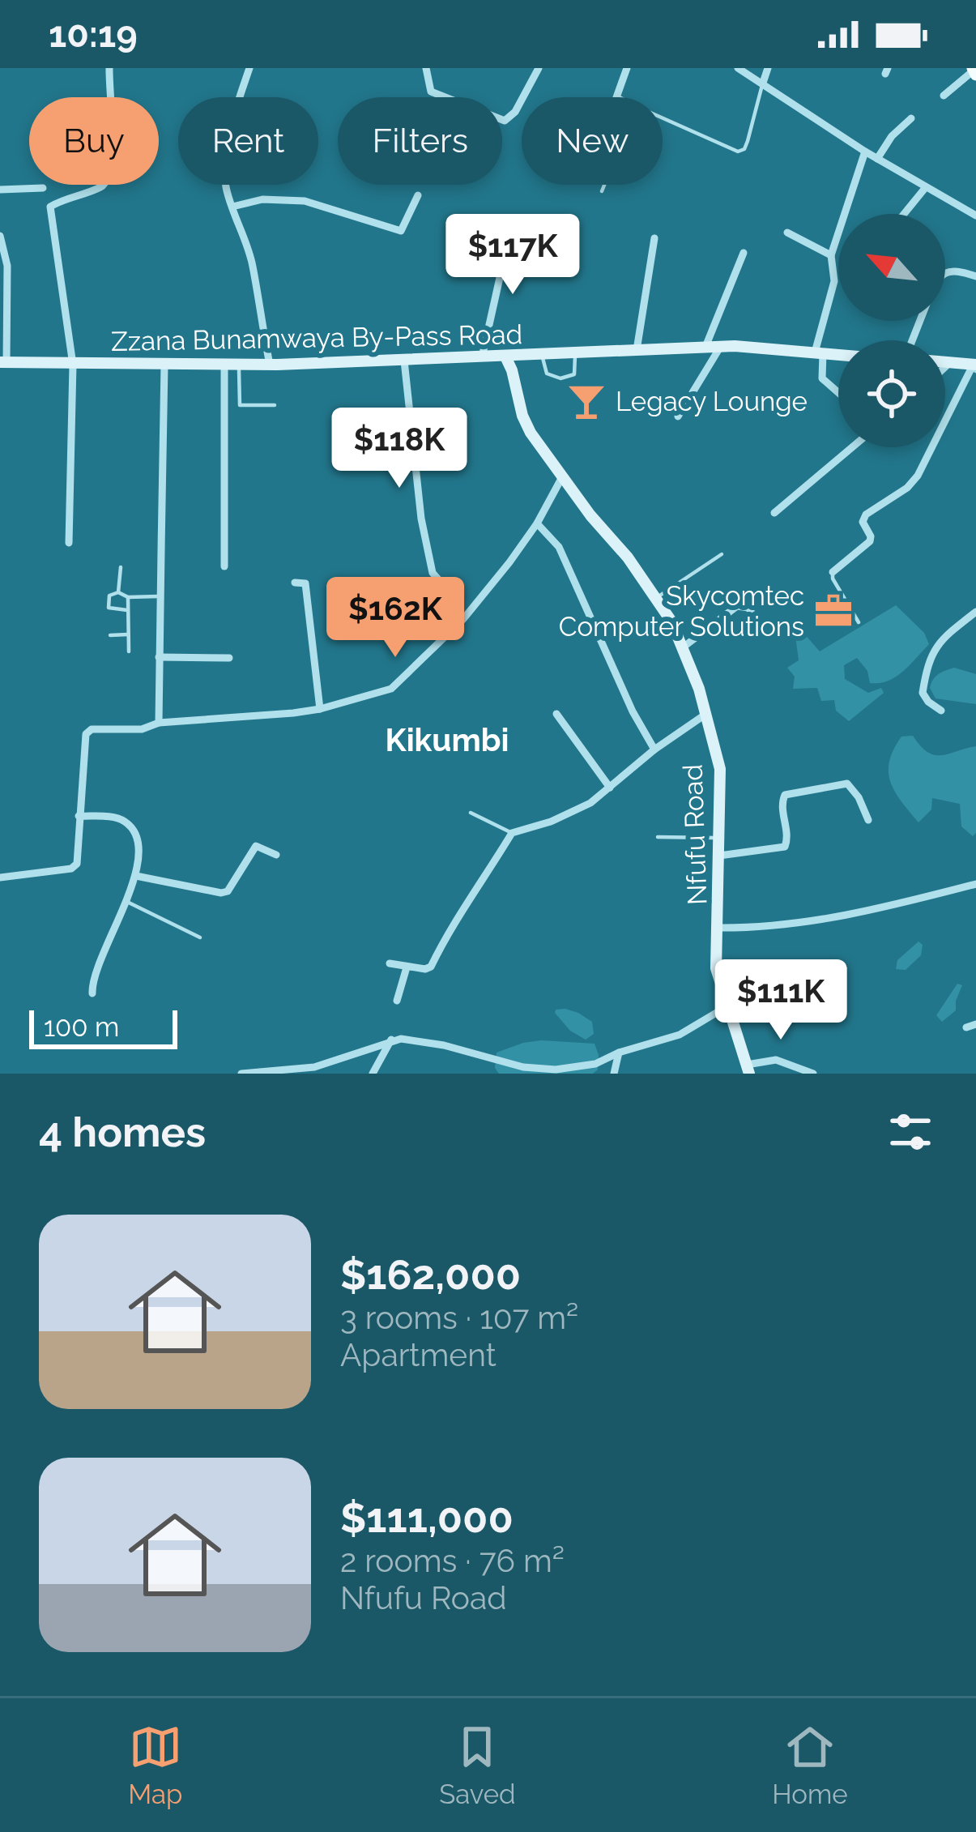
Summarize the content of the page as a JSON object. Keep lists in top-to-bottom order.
{
  "streets": {
    "street": ["Zzana Bunamwaya By-Pass Road", "Nfufu Road"]
  },
  "crossings": [
    ["Zzana Bunamwaya By-Pass Road", "Nfufu Road"]
  ],
  "districts": ["Kikumbi"],
  "places": {
    "bar": ["Legacy Lounge"],
    "office": ["Skycomtec Computer Solutions"]
  },
  "scale_bar": "100 m",
  "north": "top left",
  "page": {
    "status": "10:19",
    "chip": [
      "Buy",
      "Rent",
      "Filters",
      "New"
    ],
    "price": [
      "$117K",
      "$118K",
      "$162K",
      "$111K"
    ],
    "scale": "100 m",
    "heading": "4 homes",
    "list": [
      {
        "name": "$162,000",
        "note": "3 rooms · 107 m² · Apartment"
      },
      {
        "name": "$111,000",
        "note": "2 rooms · 76 m² · Nfufu Road"
      }
    ],
    "tabs": ["Map", "Saved", "Home"]
  }
}
